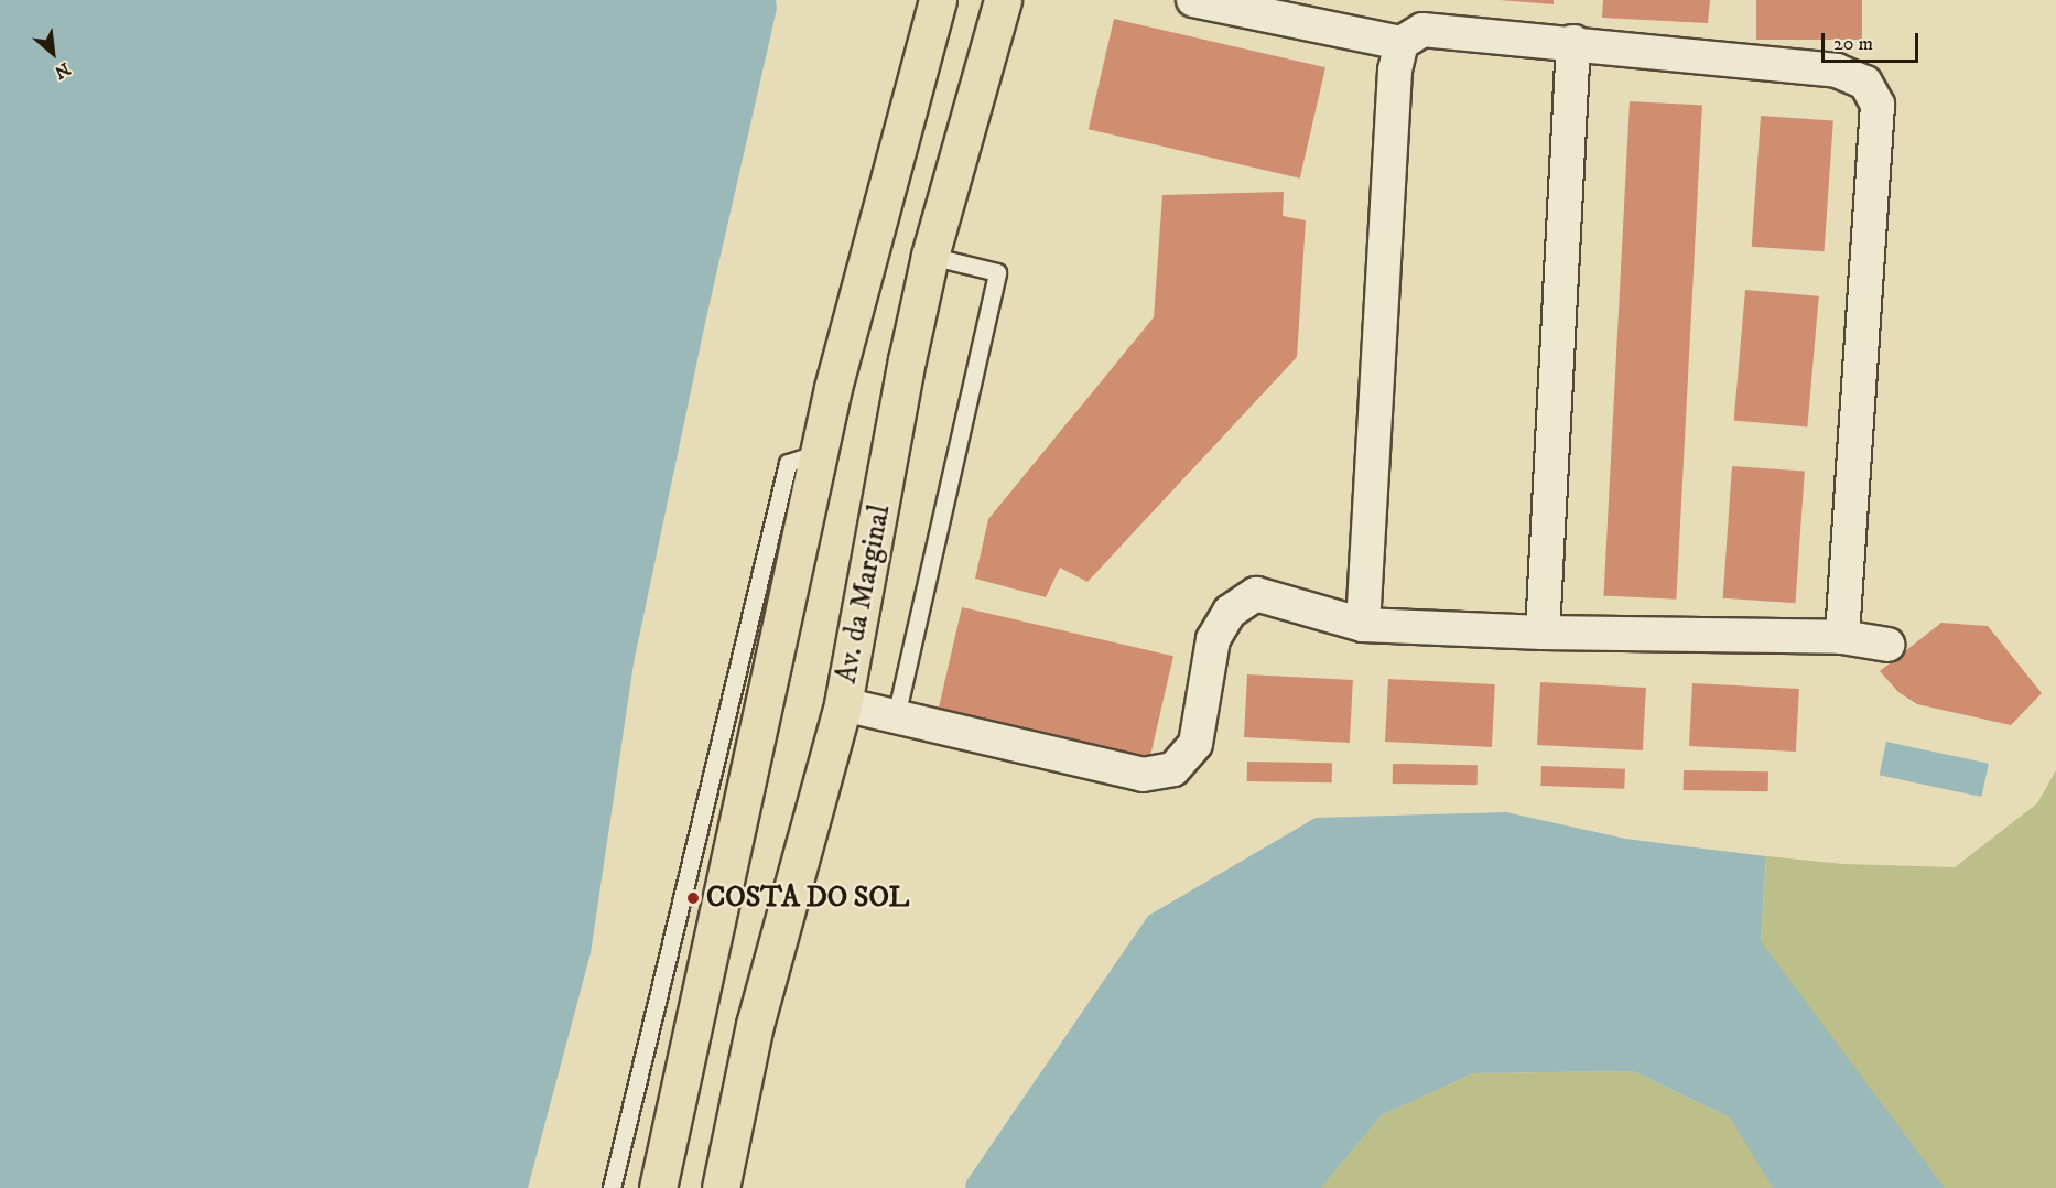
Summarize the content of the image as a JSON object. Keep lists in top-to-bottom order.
{
  "streets": {
    "main road": ["Av. da Marginal"]
  },
  "places": ["COSTA DO SOL"],
  "scale_bar": "20 m",
  "north": "bottom right"
}
